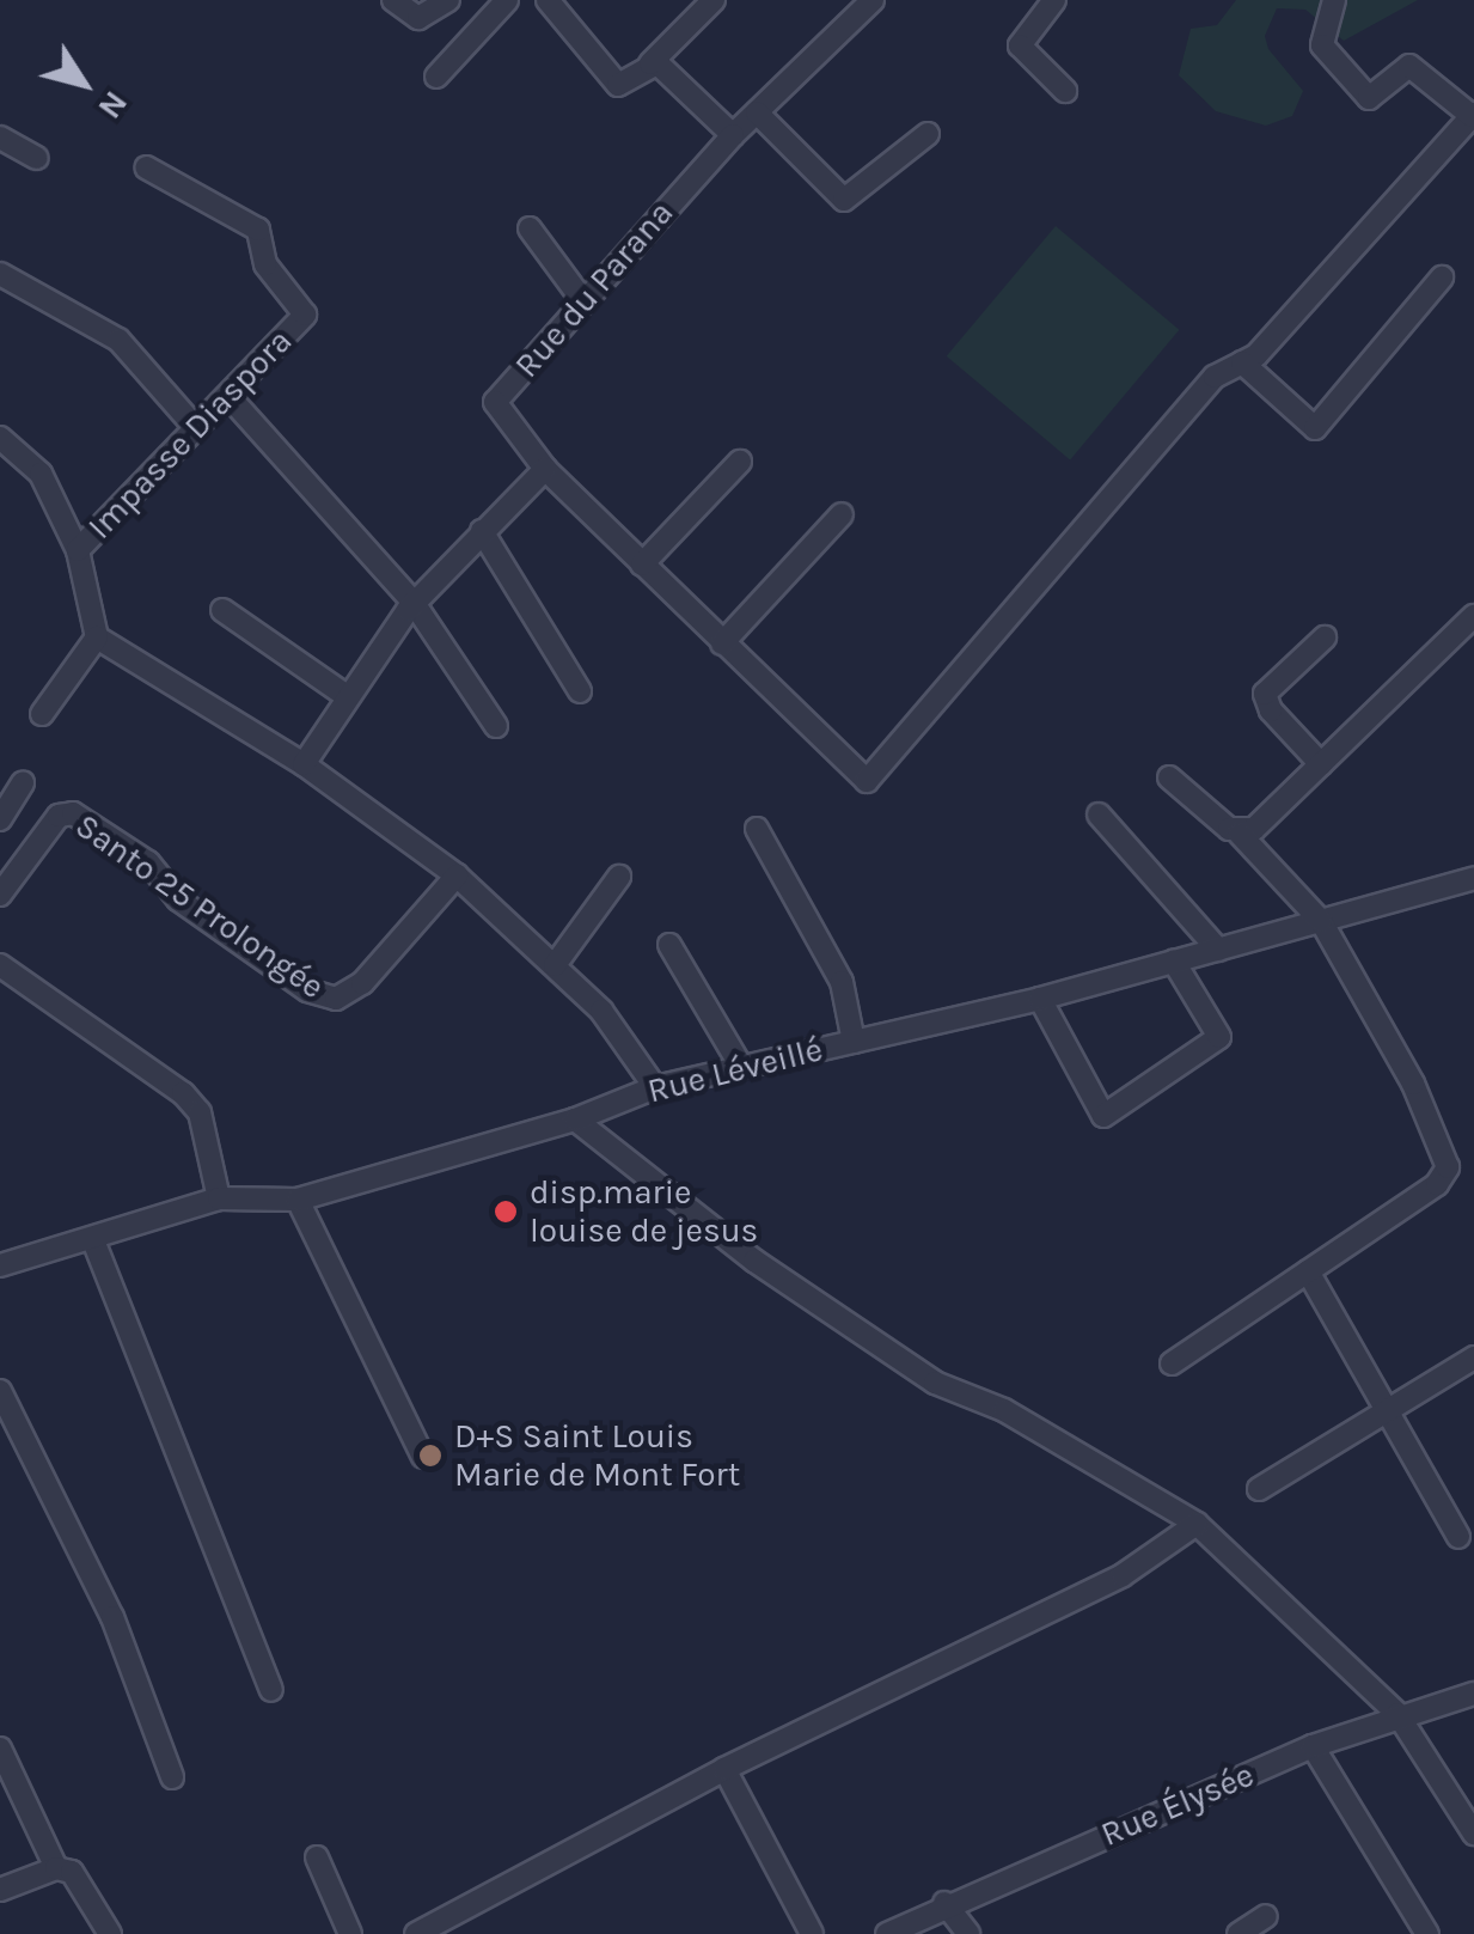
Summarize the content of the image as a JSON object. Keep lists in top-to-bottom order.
{
  "streets": {
    "street": [
      "Rue du Parana",
      "Impasse Diaspora",
      "Santo 25 Prolongée",
      "Rue Léveillé",
      "Rue Élysée"
    ]
  },
  "places": ["disp.marie louise de jesus", "D+S Saint Louis Marie de Mont Fort"],
  "north": "bottom right"
}
